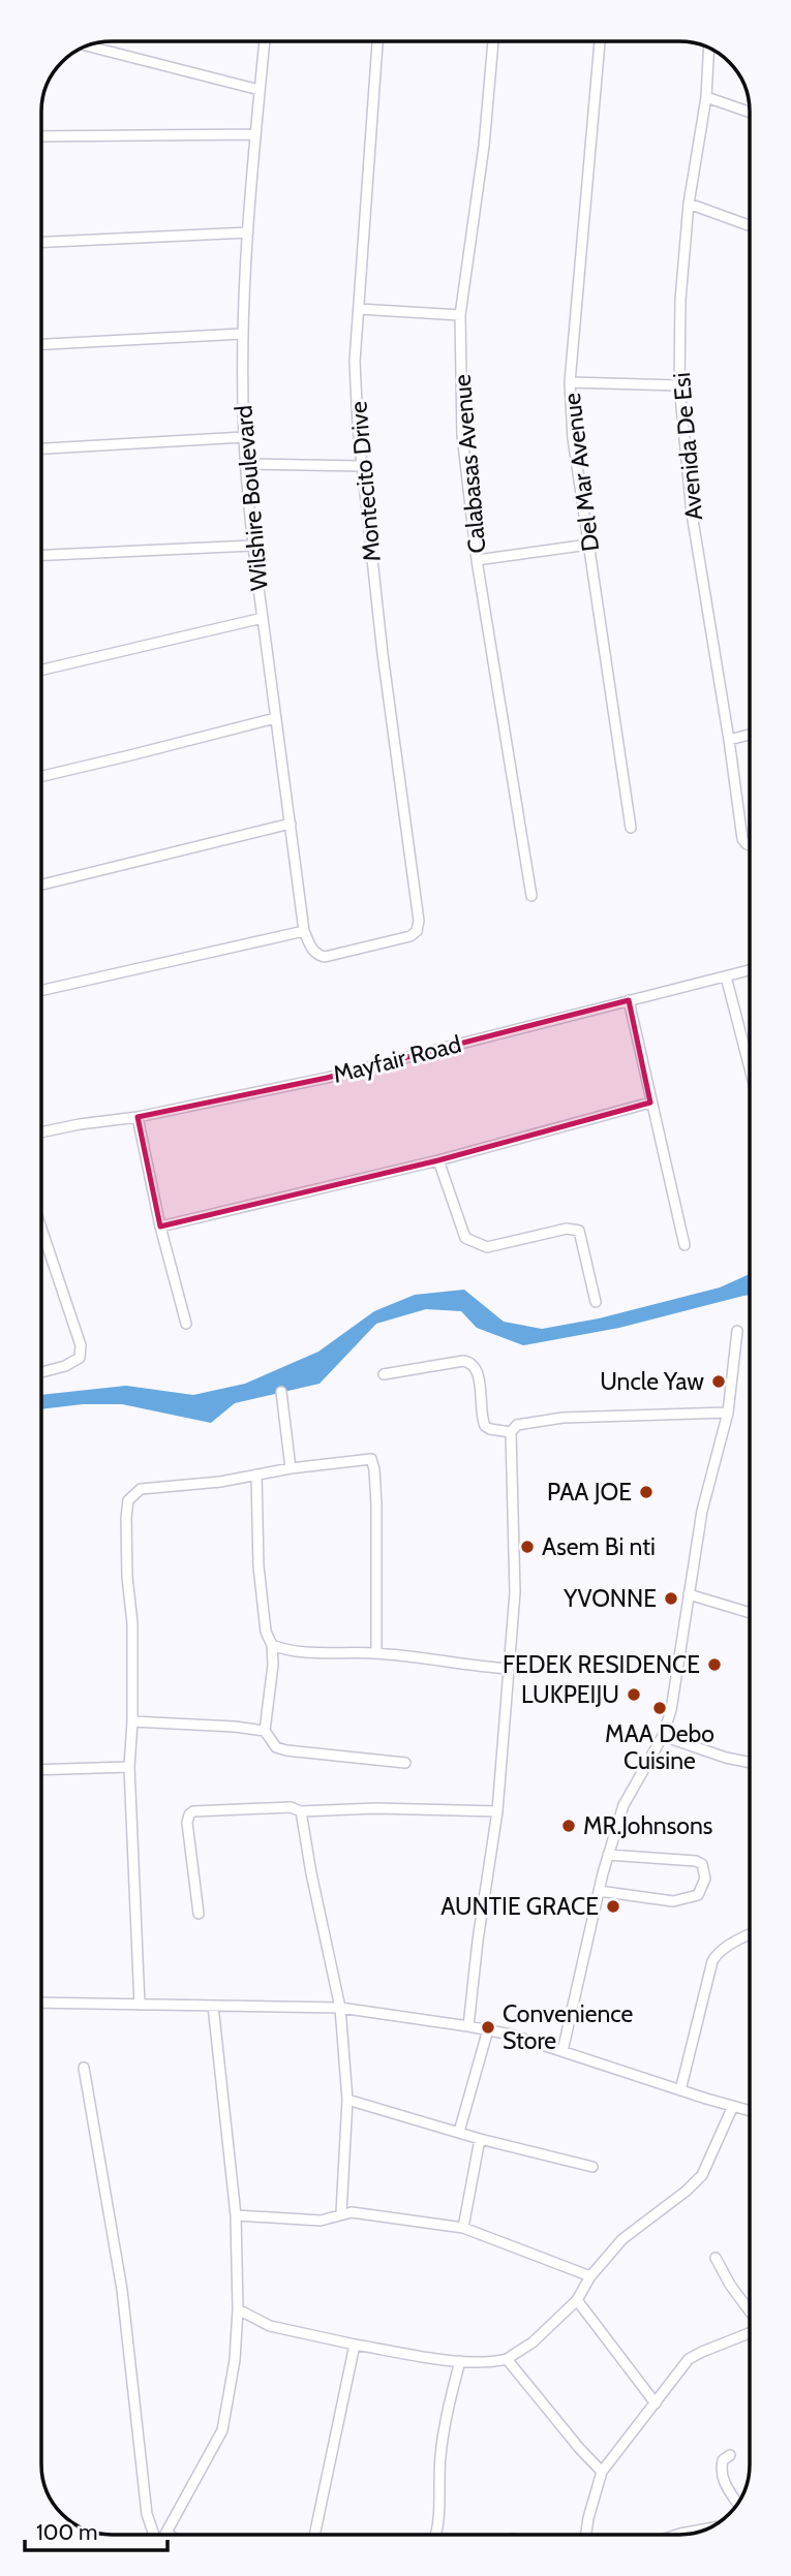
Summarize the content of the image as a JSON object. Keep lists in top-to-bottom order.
{
  "streets": {
    "street": [
      "Avenida De Esi",
      "Calabasas Avenue",
      "Del Mar Avenue",
      "Montecito Drive",
      "Wilshire Boulevard",
      "Mayfair Road"
    ]
  },
  "crossings": [
    ["Montecito Drive", "Wilshire Boulevard"]
  ],
  "places": [
    "Uncle Yaw",
    "PAA JOE",
    "Asem Bi nti",
    "YVONNE",
    "FEDEK RESIDENCE",
    "LUKPEIJU",
    "MAA Debo Cuisine",
    "MR.Johnsons",
    "AUNTIE GRACE",
    "Convenience Store"
  ],
  "scale_bar": "100 m"
}
